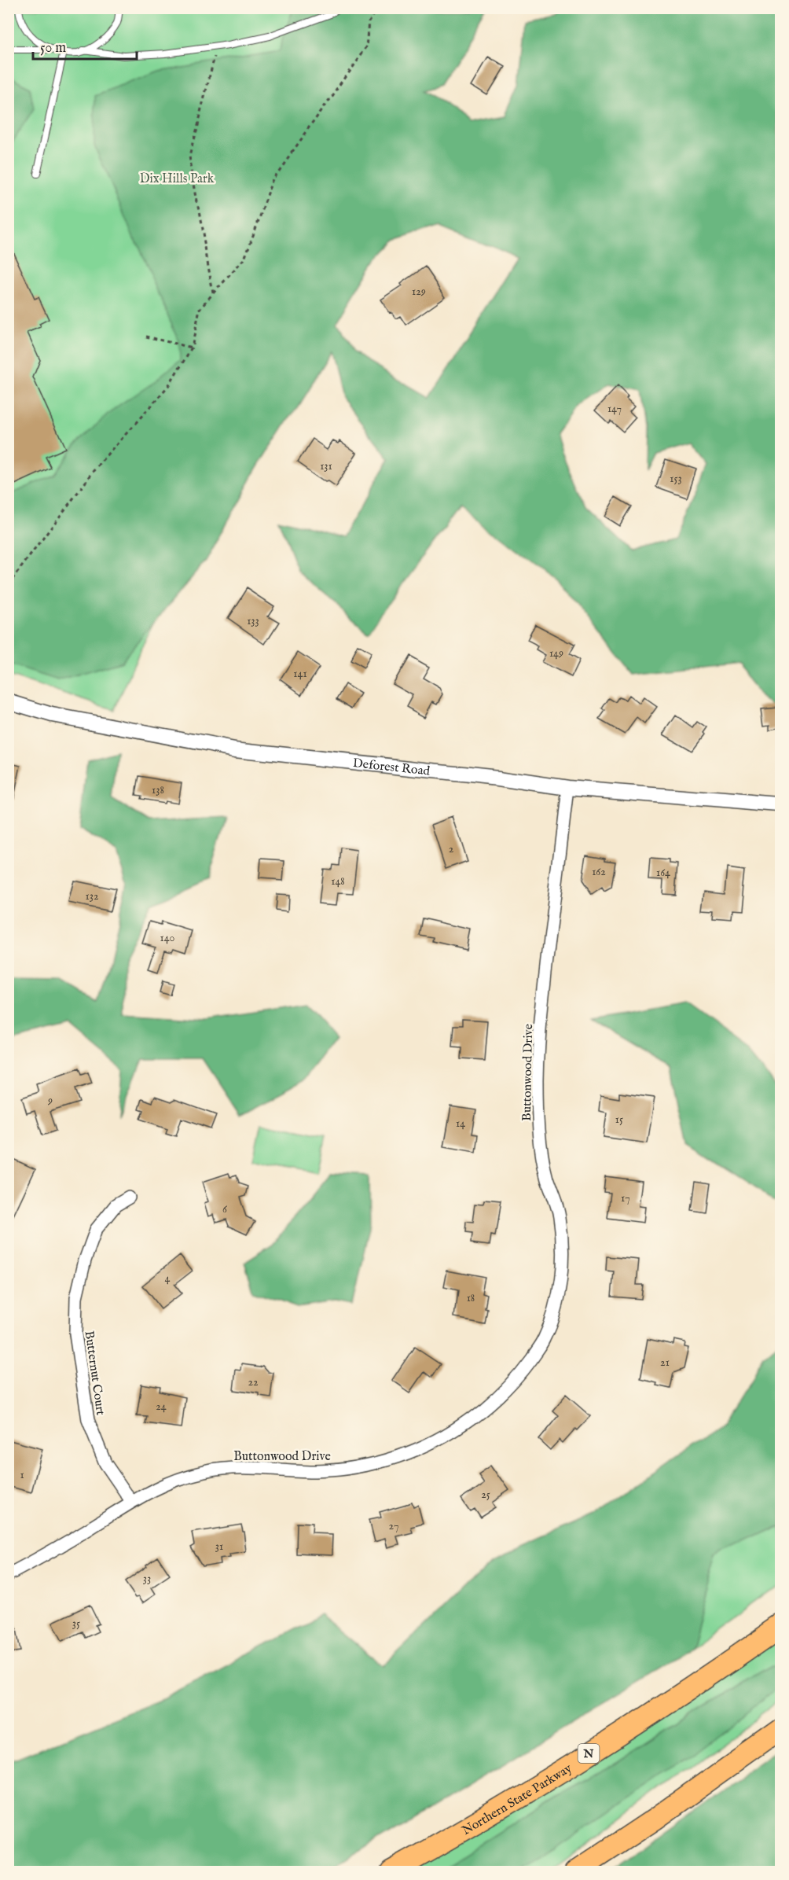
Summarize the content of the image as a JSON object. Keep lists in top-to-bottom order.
{
  "streets": {
    "highway": ["N", "Northern State Parkway"],
    "street": ["Deforest Road", "Buttonwood Drive", "Butternut Court"]
  },
  "crossings": [
    ["Deforest Road", "Buttonwood Drive"],
    ["Buttonwood Drive", "Butternut Court"]
  ],
  "parks": ["Dix Hills Park"],
  "house_numbers": [
    "129",
    "147",
    "131",
    "153",
    "133",
    "149",
    "141",
    "138",
    "2",
    "162",
    "164",
    "148",
    "132",
    "140",
    "9",
    "15",
    "14",
    "17",
    "6",
    "4",
    "18",
    "21",
    "22",
    "24",
    "1",
    "25",
    "27",
    "31",
    "33",
    "35"
  ],
  "scale_bar": "50 m"
}
